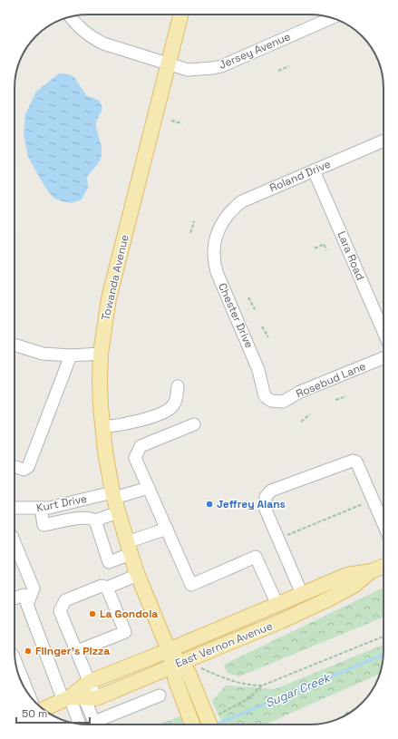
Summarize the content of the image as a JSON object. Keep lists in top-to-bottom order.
{
  "streets": {
    "main road": ["Towanda Avenue", "East Vernon Avenue"],
    "street": [
      "Jersey Avenue",
      "Roland Drive",
      "Lara Road",
      "Chester Drive",
      "Rosebud Lane",
      "Kurt Drive"
    ]
  },
  "crossings": [
    ["Jersey Avenue", "Towanda Avenue"],
    ["Roland Drive", "Lara Road"],
    ["Roland Drive", "Chester Drive"],
    ["Towanda Avenue", "Kurt Drive"],
    ["Towanda Avenue", "East Vernon Avenue"],
    ["Chester Drive", "Rosebud Lane"]
  ],
  "water": ["Sugar Creek"],
  "places": ["Jeffrey Alans", "La Gondola", "Flinger's Pizza"],
  "scale_bar": "50 m"
}
